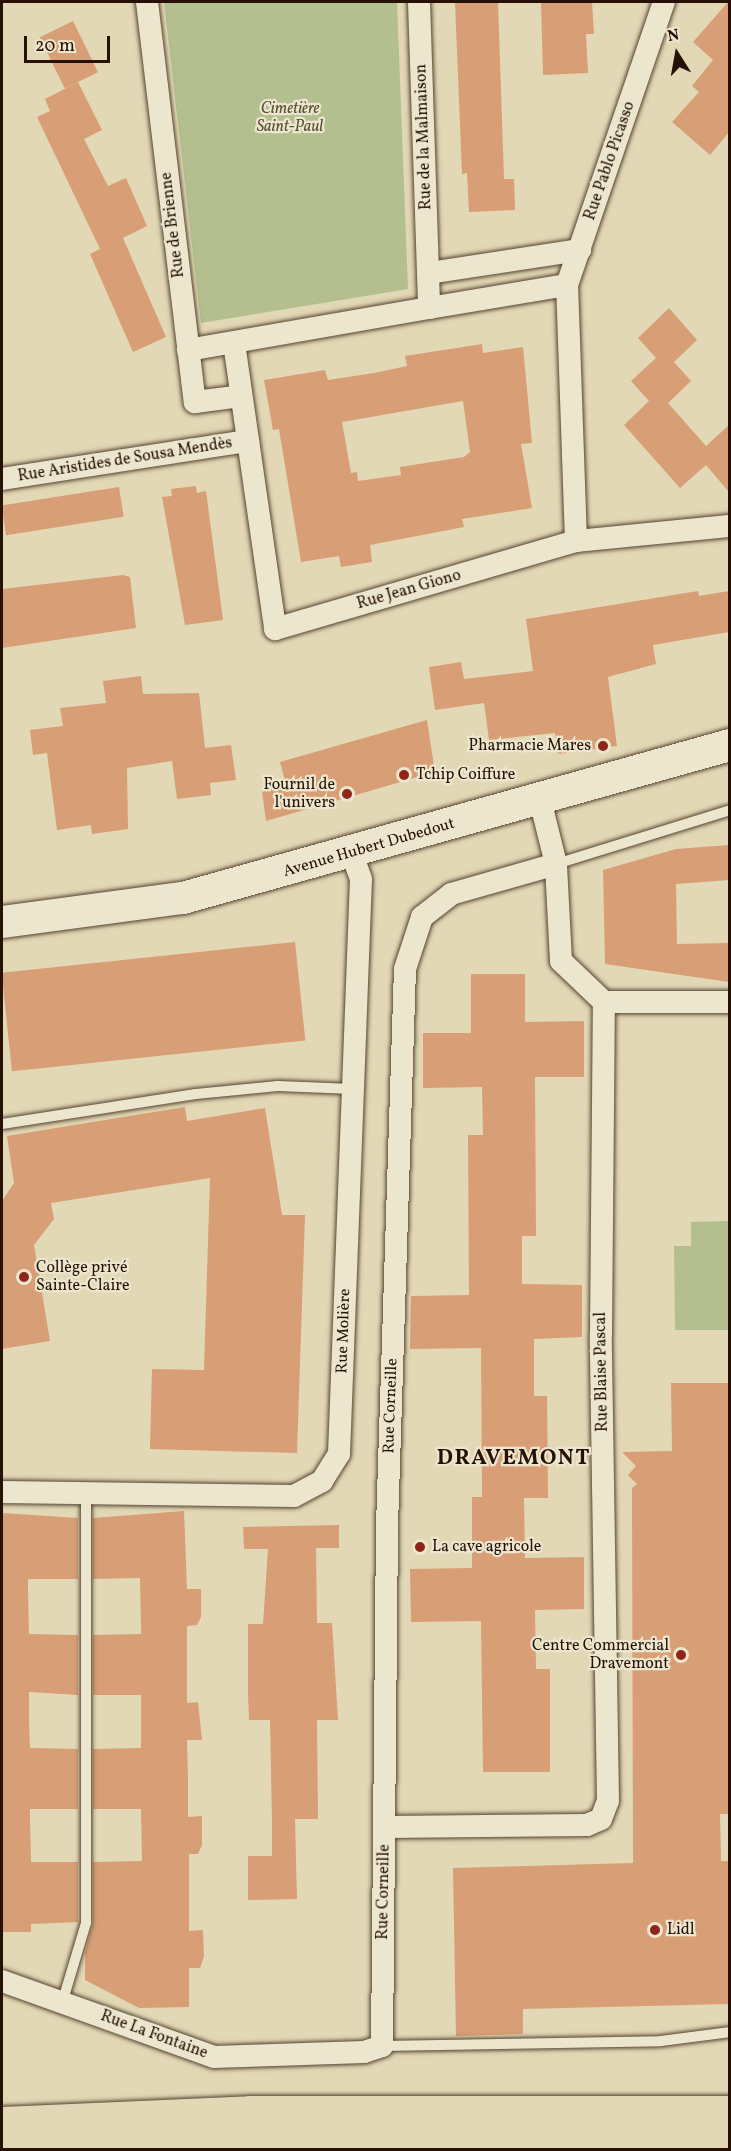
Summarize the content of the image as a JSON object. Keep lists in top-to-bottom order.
{
  "streets": {
    "main road": ["Avenue Hubert Dubedout"],
    "street": [
      "Rue de la Malmaison",
      "Rue Pablo Picasso",
      "Rue de Brienne",
      "Rue Aristides de Sousa Mendès",
      "Rue Jean Giono",
      "Rue Molière",
      "Rue Blaise Pascal",
      "Rue Corneille",
      "Rue La Fontaine"
    ]
  },
  "crossings": [
    ["Rue de Brienne", "Rue Jean Giono"],
    ["Rue Aristides de Sousa Mendès", "Rue Jean Giono"],
    ["Avenue Hubert Dubedout", "Rue Molière"],
    ["Rue Blaise Pascal", "Rue Corneille"],
    ["Rue Corneille", "Rue La Fontaine"]
  ],
  "districts": ["DRAVEMONT"],
  "parks": ["Cimetière Saint-Paul"],
  "places": [
    "Pharmacie Mares",
    "Tchip Coiffure",
    "Fournil de l'univers",
    "Collège privé Sainte-Claire",
    "La cave agricole",
    "Centre Commercial Dravemont",
    "Lidl"
  ],
  "scale_bar": "20 m",
  "north": "top"
}
